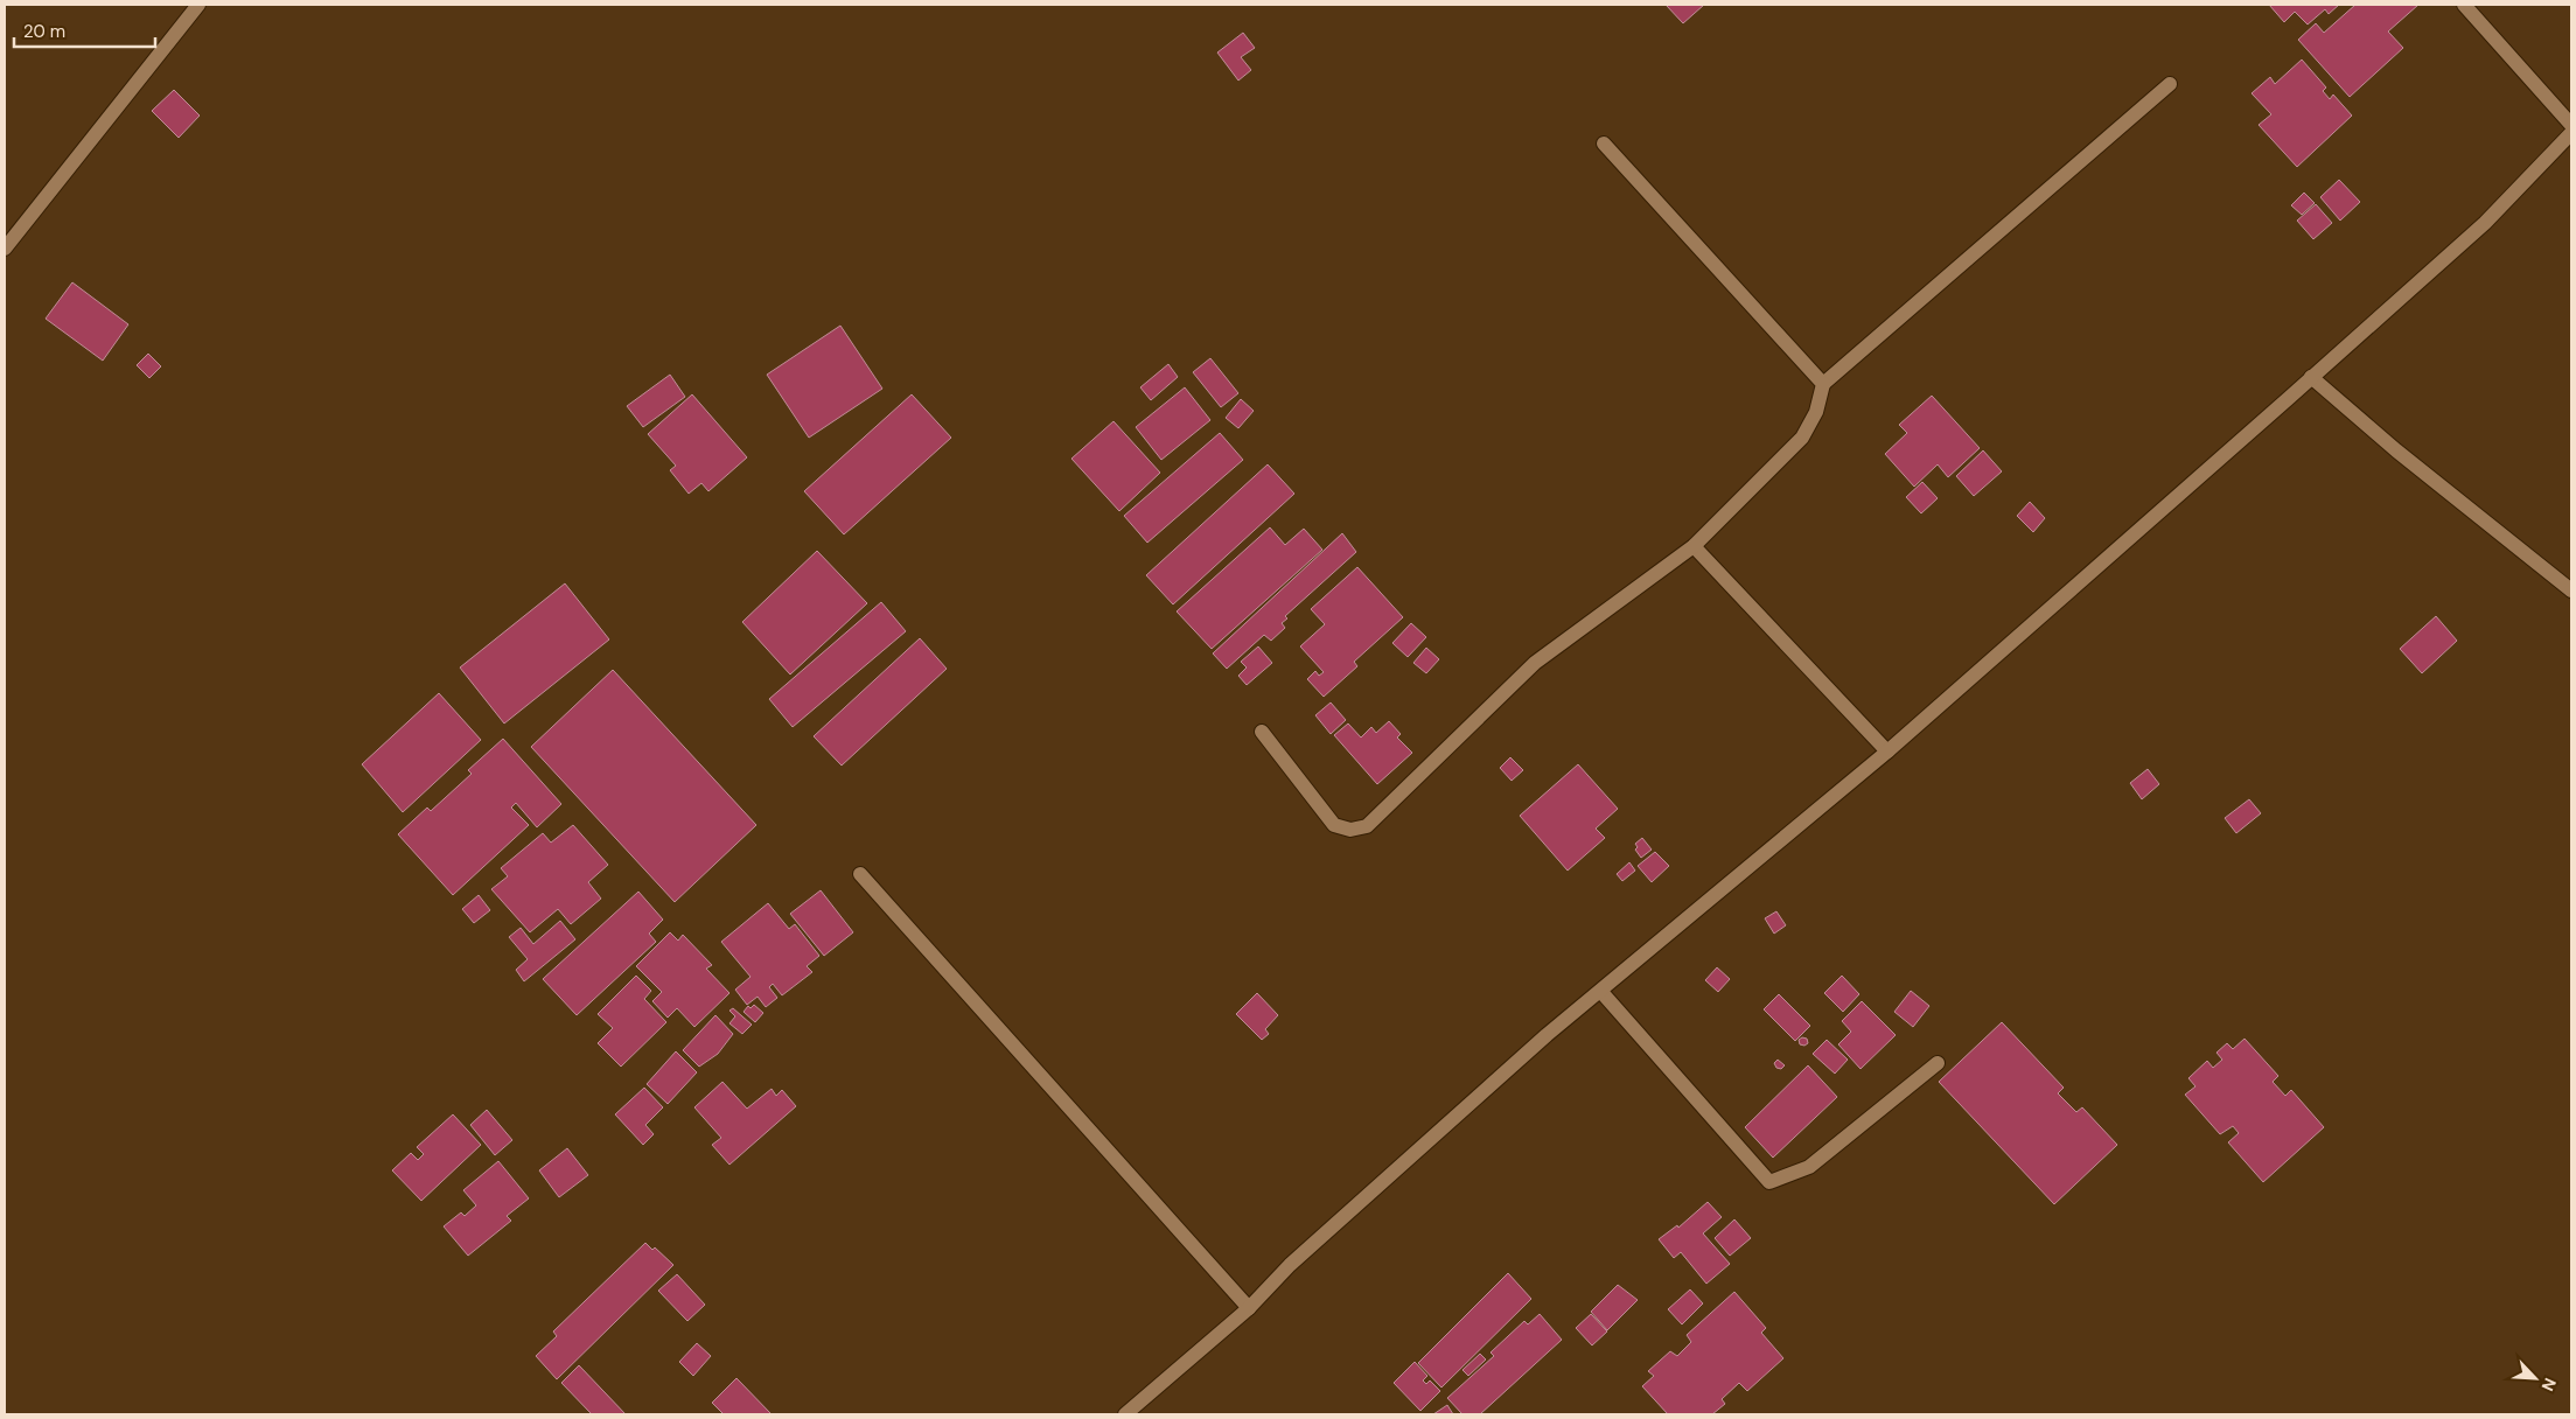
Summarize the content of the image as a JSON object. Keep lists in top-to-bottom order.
{
  "scale_bar": "20 m",
  "north": "bottom right"
}
